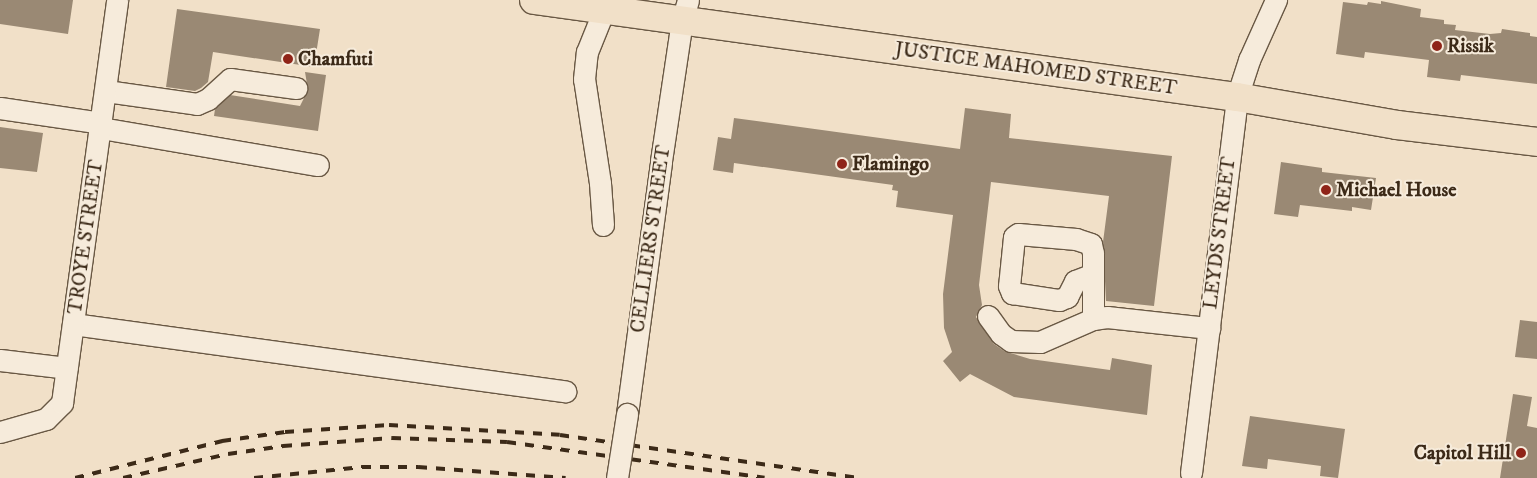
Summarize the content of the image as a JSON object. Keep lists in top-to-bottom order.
{
  "streets": {
    "main road": ["JUSTICE MAHOMED STREET"],
    "street": ["LEYDS STREET", "TROYE STREET", "CELLIERS STREET"]
  },
  "crossings": [
    ["JUSTICE MAHOMED STREET", "LEYDS STREET"],
    ["JUSTICE MAHOMED STREET", "CELLIERS STREET"]
  ],
  "places": [
    "Rissik",
    "Chamfuti",
    "Flamingo",
    "Michael House",
    "Capitol Hill"
  ]
}
